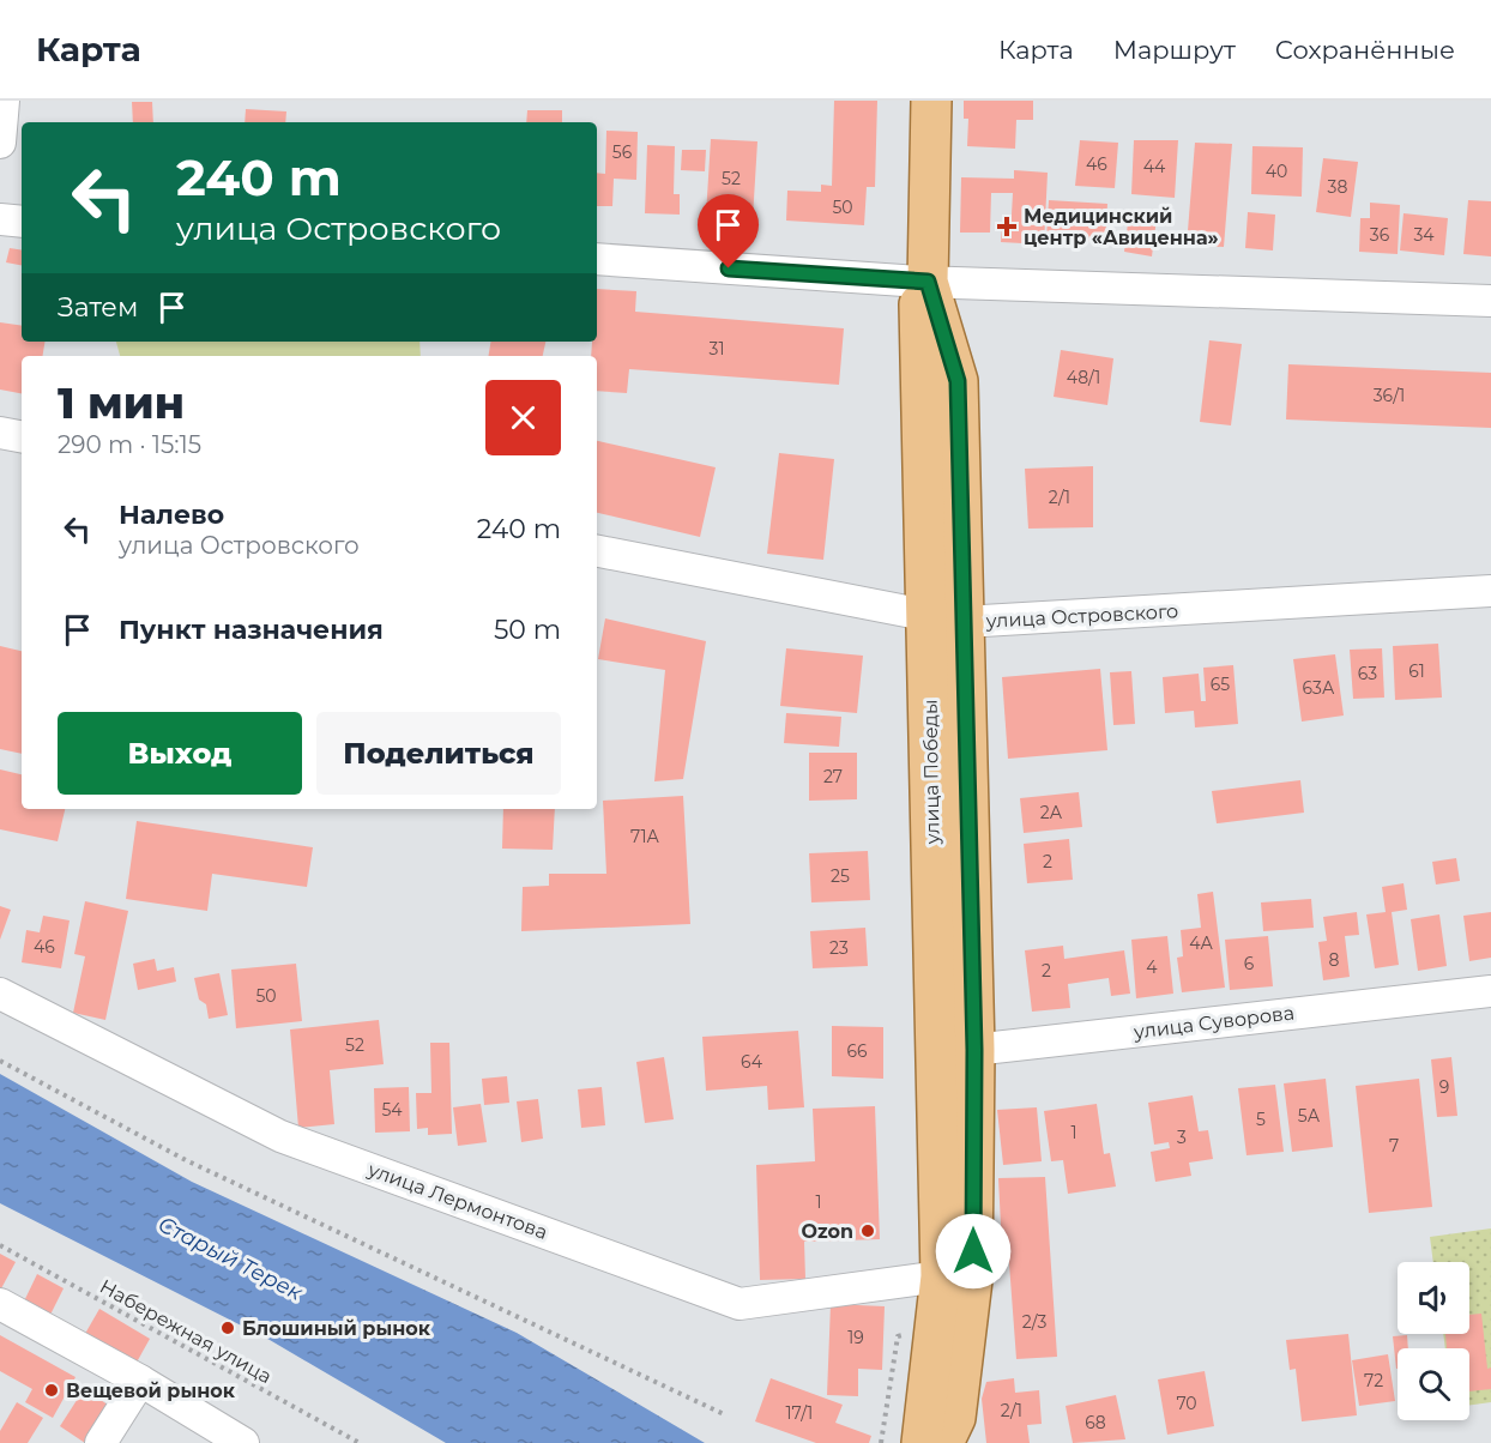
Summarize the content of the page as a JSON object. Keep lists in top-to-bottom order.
{
  "streets": {
    "main road": ["улица Победы"],
    "street": ["улица Островского", "улица Суворова", "улица Лермонтова"],
    "path": ["Набережная улица"]
  },
  "crossings": [
    ["улица Островского", "улица Победы"],
    ["улица Победы", "улица Суворова"],
    ["улица Победы", "улица Лермонтова"]
  ],
  "water": ["Старый Терек"],
  "places": {
    "health": ["Медицинский центр «Авиценна»"],
    "other": ["Ozon", "Блошиный рынок", "Вещевой рынок"]
  },
  "house_numbers": [
    "56",
    "46",
    "44",
    "40",
    "52",
    "38",
    "50",
    "36",
    "34",
    "31",
    "48/1",
    "36/1",
    "2/1",
    "61",
    "63",
    "65",
    "63А",
    "27",
    "2А",
    "71А",
    "2",
    "25",
    "4А",
    "46",
    "23",
    "8",
    "6",
    "4",
    "2",
    "50",
    "52",
    "66",
    "64",
    "9",
    "54",
    "5А",
    "5",
    "1",
    "3",
    "7",
    "1",
    "2/3",
    "19",
    "72",
    "70",
    "2/1",
    "17/1",
    "68"
  ],
  "page": {
    "header": "Карта",
    "nav": ["Карта", "Маршрут", "Сохранённые"],
    "turn": ["240 m", "улица Островского"],
    "then": "Затем",
    "heading": ["1 мин", "290 m · 15:15"],
    "list": [
      {
        "name": "Налево",
        "note": "улица Островского",
        "value": "240 m"
      },
      {
        "name": "Пункт назначения",
        "value": "50 m"
      }
    ],
    "buttons": ["Выход", "Поделиться"]
  }
}
